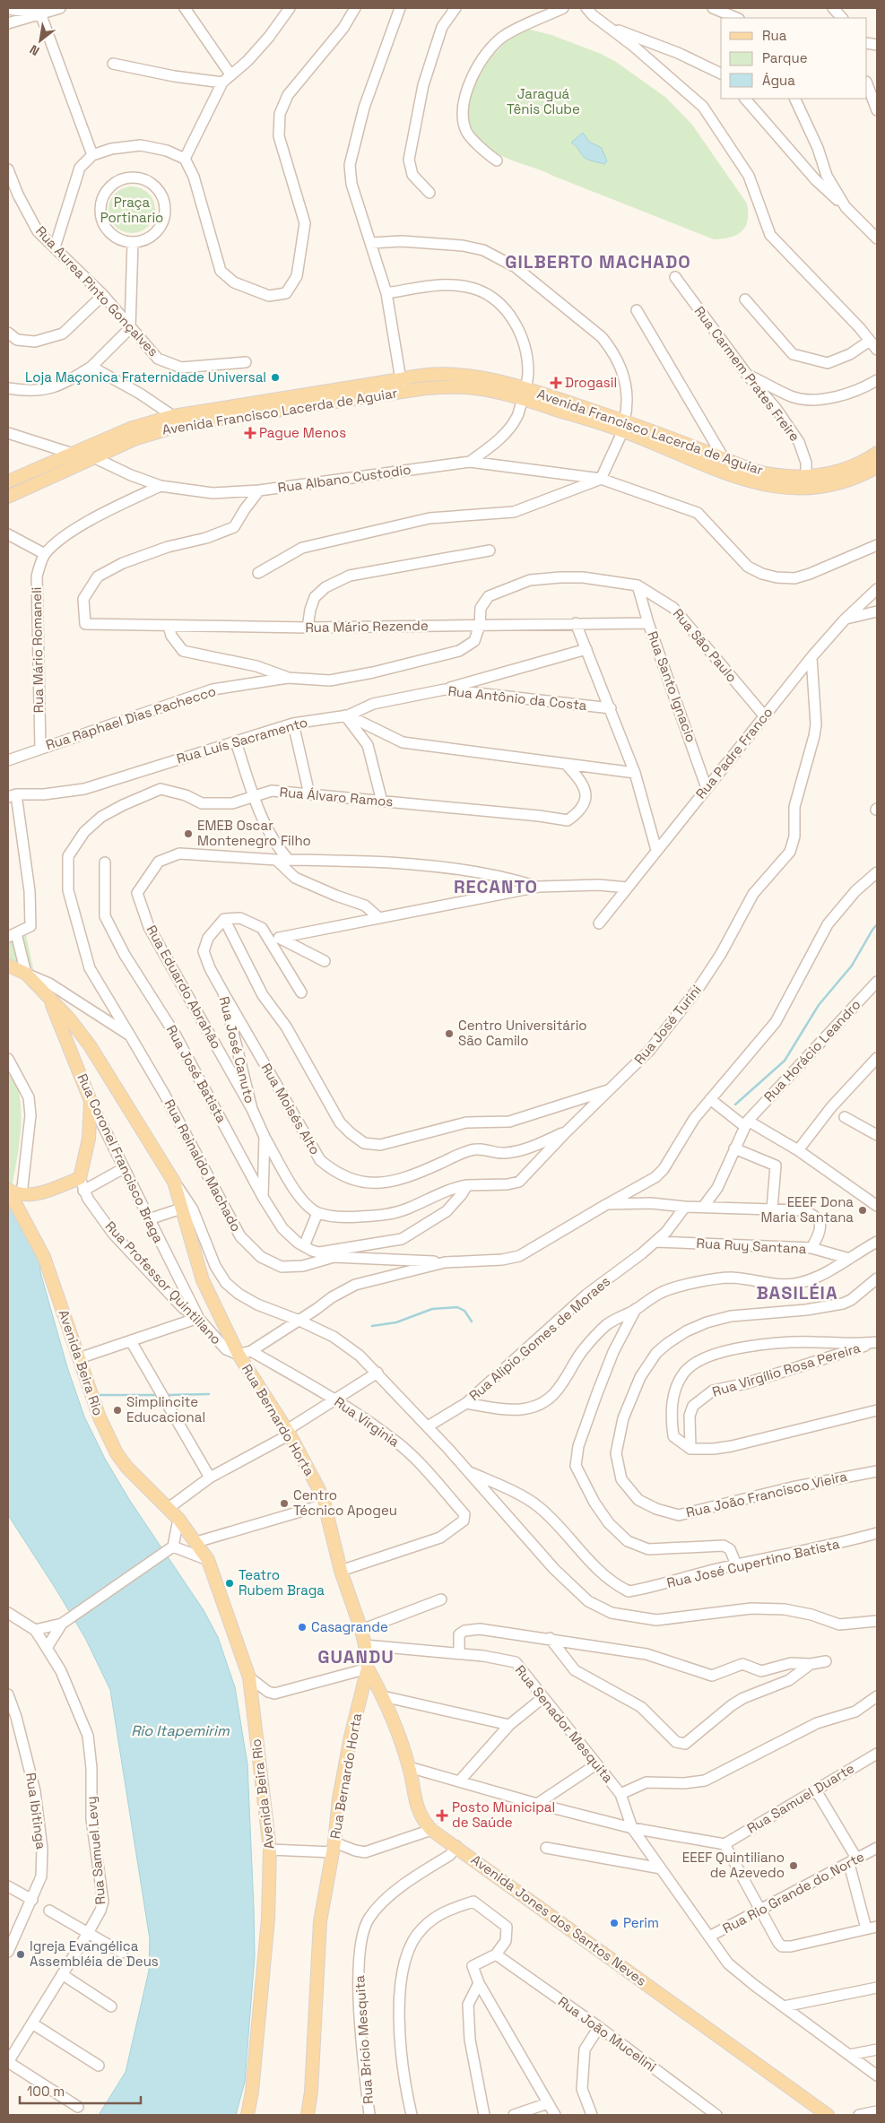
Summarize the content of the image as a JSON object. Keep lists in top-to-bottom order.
{
  "streets": {
    "main road": [
      "Avenida Francisco Lacerda de Aguiar",
      "Rua Coronel Francisco Braga",
      "Avenida Beira Rio",
      "Rua Bernardo Horta",
      "Avenida Jones dos Santos Neves"
    ],
    "street": [
      "Rua Aurea Pinto Gonçalves",
      "Rua Carmem Prates Freire",
      "Rua Albano Custodio",
      "Rua Mário Rezende",
      "Rua São Paulo",
      "Rua Mário Romaneli",
      "Rua Santo Ignacio",
      "Rua Antônio da Costa",
      "Rua Raphael Dias Pachecco",
      "Rua Luís Sacramento",
      "Rua Padre Franco",
      "Rua Álvaro Ramos",
      "Rua Eduardo Abrahão",
      "Rua José Turini",
      "Rua José Canuto",
      "Rua Horácio Leandro",
      "Rua José Batista",
      "Rua Moisés Alto",
      "Rua Reinaldo Machado",
      "Rua Ruy Santana",
      "Rua Professor Quintiliano",
      "Rua Alípio Gomes de Moraes",
      "Rua Virgílio Rosa Pereira",
      "Rua Virginia",
      "Rua João Francisco Vieira",
      "Rua José Cupertino Batista",
      "Rua Senador Mesquita",
      "Rua Samuel Duarte",
      "Rua Ibitinga",
      "Rua Samuel Levy",
      "Rua Rio Grande do Norte",
      "Rua João Mucelini",
      "Rua Brício Mesquita"
    ]
  },
  "crossings": [
    ["Rua Carmem Prates Freire", "Avenida Francisco Lacerda de Aguiar"],
    ["Avenida Francisco Lacerda de Aguiar", "Rua Albano Custodio"],
    ["Rua Albano Custodio", "Rua Mário Rezende"],
    ["Rua Albano Custodio", "Rua Mário Romaneli"],
    ["Rua Mário Rezende", "Rua Santo Ignacio"],
    ["Rua Mário Rezende", "Rua Raphael Dias Pachecco"],
    ["Rua São Paulo", "Rua Santo Ignacio"],
    ["Rua São Paulo", "Rua Raphael Dias Pachecco"],
    ["Rua São Paulo", "Rua Padre Franco"],
    ["Rua Mário Romaneli", "Rua Raphael Dias Pachecco"],
    ["Rua Santo Ignacio", "Rua Raphael Dias Pachecco"],
    ["Rua Santo Ignacio", "Rua Padre Franco"],
    ["Rua Antônio da Costa", "Rua Luís Sacramento"],
    ["Rua Padre Franco", "Rua José Turini"],
    ["Rua Álvaro Ramos", "Rua Reinaldo Machado"],
    ["Rua Eduardo Abrahão", "Rua José Canuto"],
    ["Rua José Turini", "Rua Moisés Alto"],
    ["Rua José Canuto", "Rua José Batista"],
    ["Rua José Canuto", "Rua Moisés Alto"],
    ["Rua José Batista", "Rua Reinaldo Machado"],
    ["Rua Coronel Francisco Braga", "Rua Professor Quintiliano"],
    ["Rua Coronel Francisco Braga", "Rua Bernardo Horta"],
    ["Rua Reinaldo Machado", "Rua Bernardo Horta"],
    ["Rua Ruy Santana", "Rua Alípio Gomes de Moraes"],
    ["Rua Professor Quintiliano", "Rua Bernardo Horta"],
    ["Rua Professor Quintiliano", "Rua Virginia"],
    ["Rua Bernardo Horta", "Rua Virginia"],
    ["Rua Bernardo Horta", "Rua Senador Mesquita"],
    ["Rua Bernardo Horta", "Avenida Jones dos Santos Neves"],
    ["Rua Senador Mesquita", "Rua Rio Grande do Norte"],
    ["Avenida Jones dos Santos Neves", "Rua Brício Mesquita"]
  ],
  "districts": [
    "GILBERTO MACHADO",
    "RECANTO",
    "BASILÉIA",
    "GUANDU"
  ],
  "water": ["Rio Itapemirim"],
  "parks": ["Jaraguá Tênis Clube", "Praça Portinario"],
  "places": {
    "other": [
      "Loja Maçonica Fraternidade Universal",
      "EMEB Oscar Montenegro Filho",
      "Centro Universitário São Camilo",
      "EEEF Dona Maria Santana",
      "Simplincite Educacional",
      "Centro Técnico Apogeu",
      "Teatro Rubem Braga",
      "Casagrande",
      "EEEF Quintiliano de Azevedo",
      "Perim",
      "Igreja Evangélica Assembléia de Deus"
    ],
    "health": ["Drogasil", "Pague Menos", "Posto Municipal de Saúde"]
  },
  "legend": ["Rua", "Parque", "Água"],
  "scale_bar": "100 m",
  "north": "bottom left"
}
